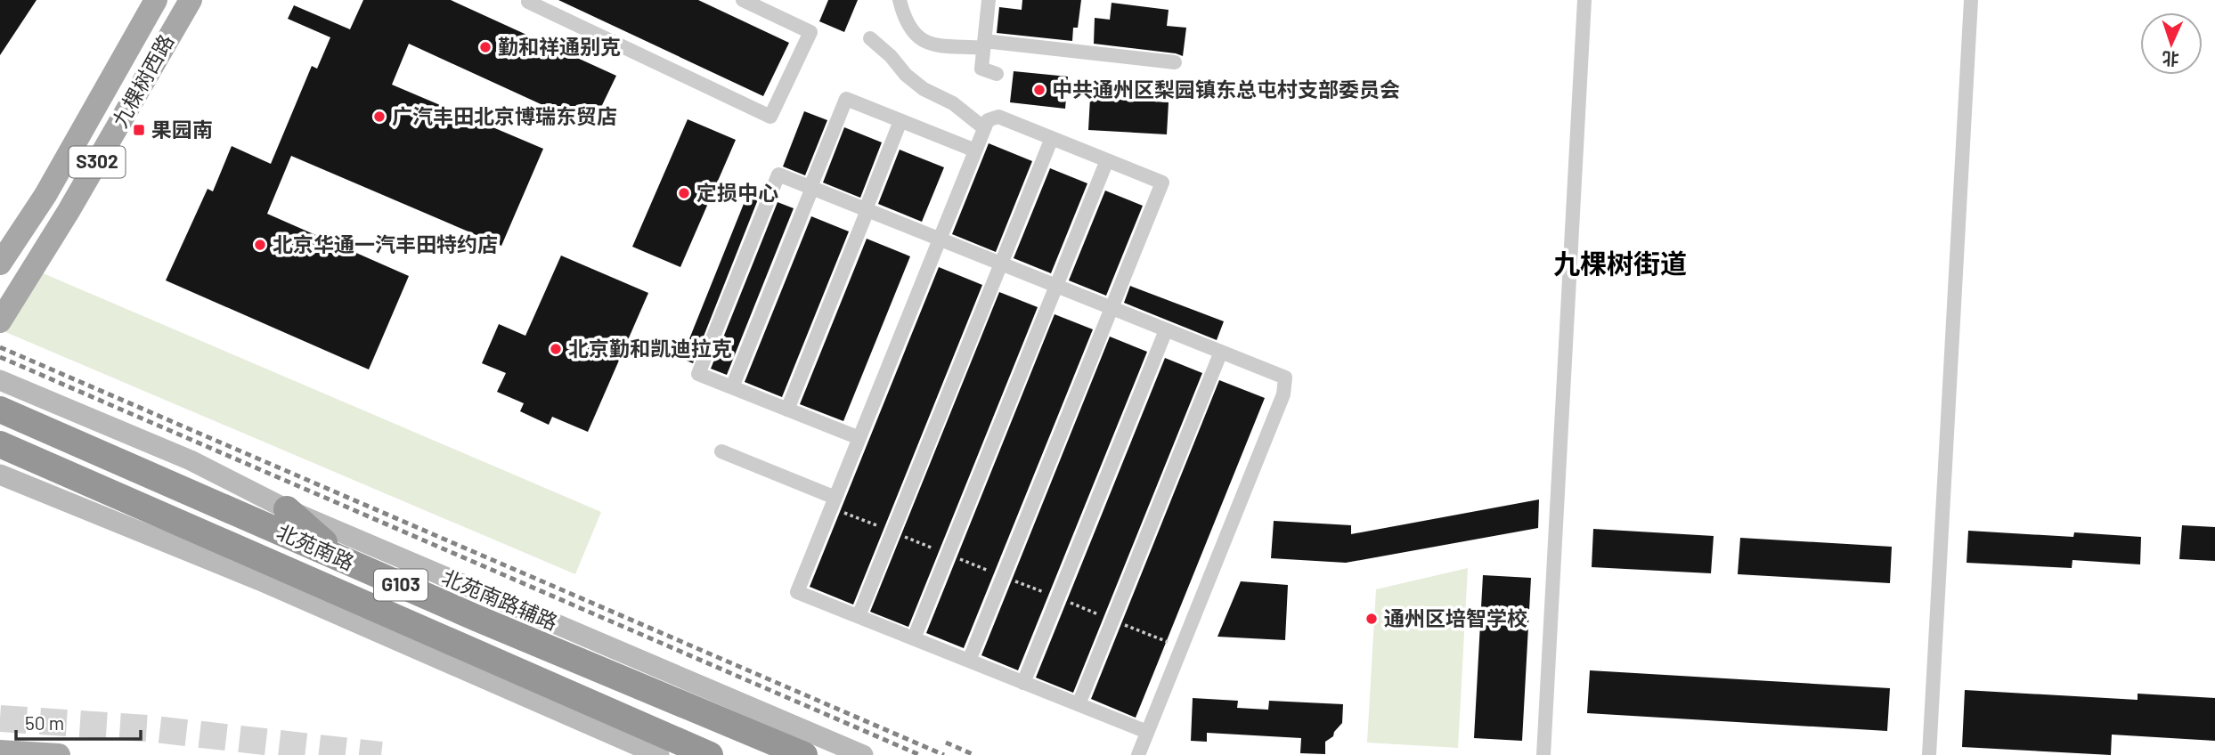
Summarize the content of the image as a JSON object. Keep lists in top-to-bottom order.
{
  "streets": {
    "highway": ["北苑南路", "G103"],
    "main road": ["九棵树西路", "S302"],
    "street": ["北苑南路辅路"]
  },
  "districts": ["九棵树街道"],
  "places": {
    "other": [
      "勤和祥通别克",
      "中共通州区梨园镇东总屯村支部委员会",
      "广汽丰田北京博瑞东贸店",
      "定损中心",
      "北京华通一汽丰田特约店",
      "北京勤和凯迪拉克",
      "通州区培智学校"
    ],
    "transit": ["果园南"]
  },
  "scale_bar": "50 m",
  "north": "bottom"
}
